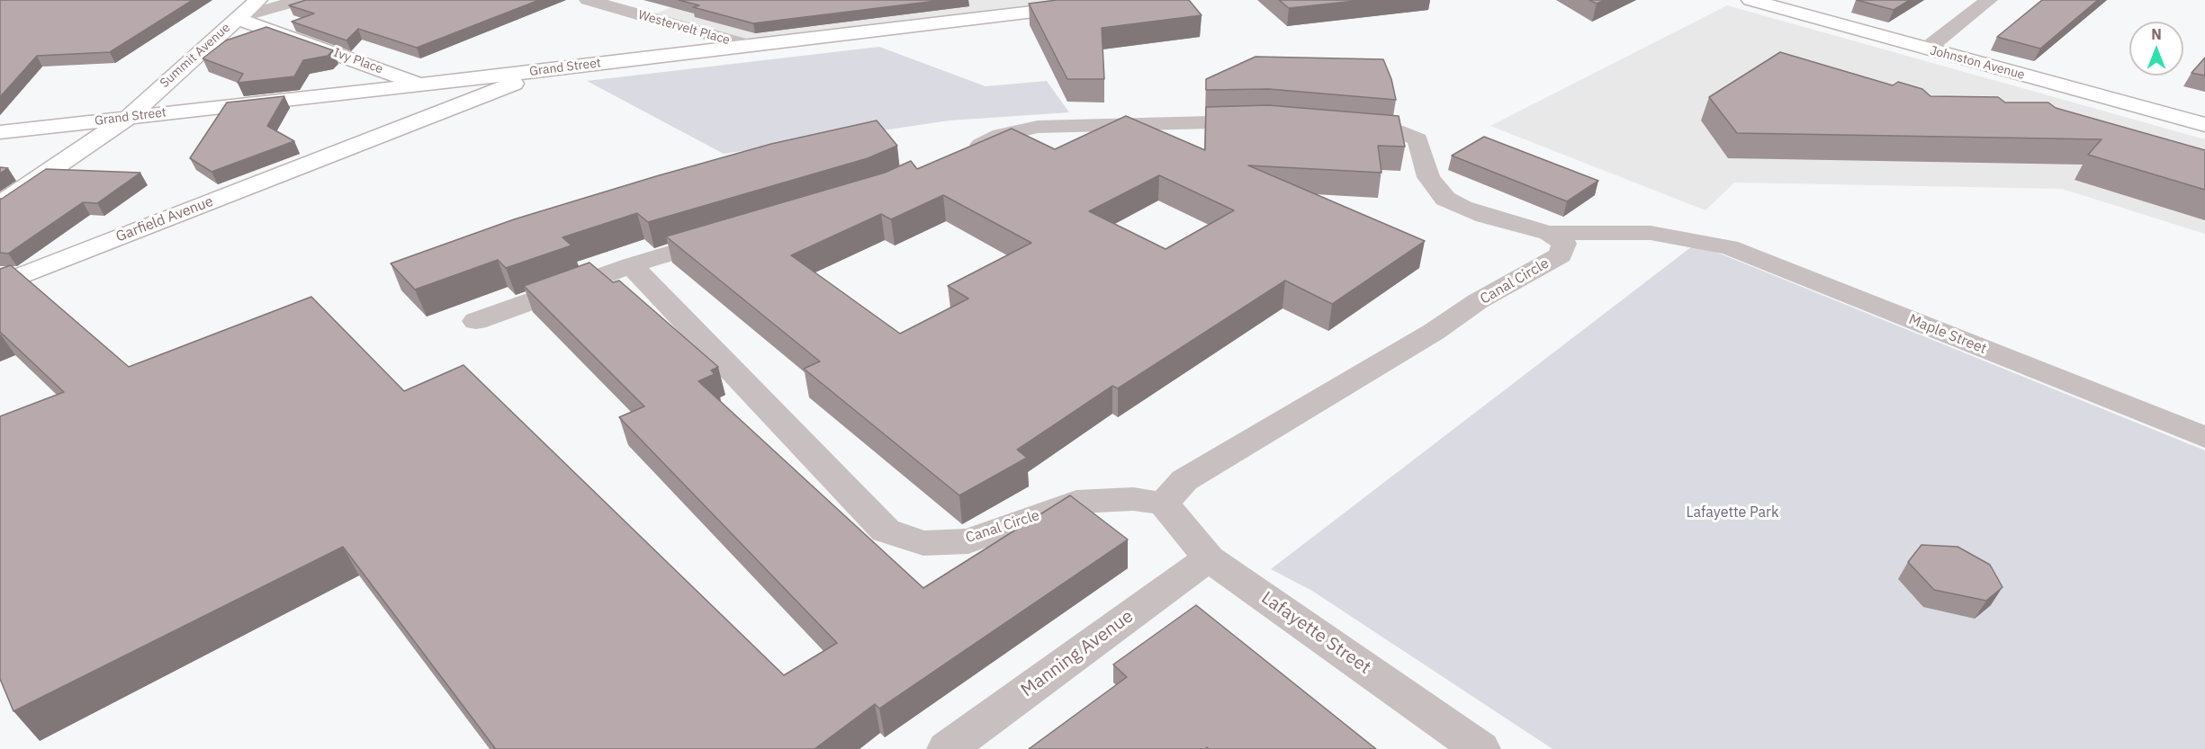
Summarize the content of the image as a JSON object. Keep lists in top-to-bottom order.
{
  "streets": {
    "main road": [
      "Summit Avenue",
      "Ivy Place",
      "Johnston Avenue",
      "Grand Street",
      "Garfield Avenue"
    ],
    "street": [
      "Westervelt Place",
      "Canal Circle",
      "Maple Street",
      "Lafayette Street",
      "Manning Avenue"
    ]
  },
  "crossings": [
    ["Westervelt Place", "Grand Street"],
    ["Summit Avenue", "Ivy Place"],
    ["Summit Avenue", "Grand Street"],
    ["Ivy Place", "Grand Street"],
    ["Ivy Place", "Garfield Avenue"],
    ["Grand Street", "Garfield Avenue"],
    ["Canal Circle", "Maple Street"],
    ["Canal Circle", "Lafayette Street"],
    ["Lafayette Street", "Manning Avenue"]
  ],
  "parks": ["Lafayette Park"],
  "north": "top"
}
